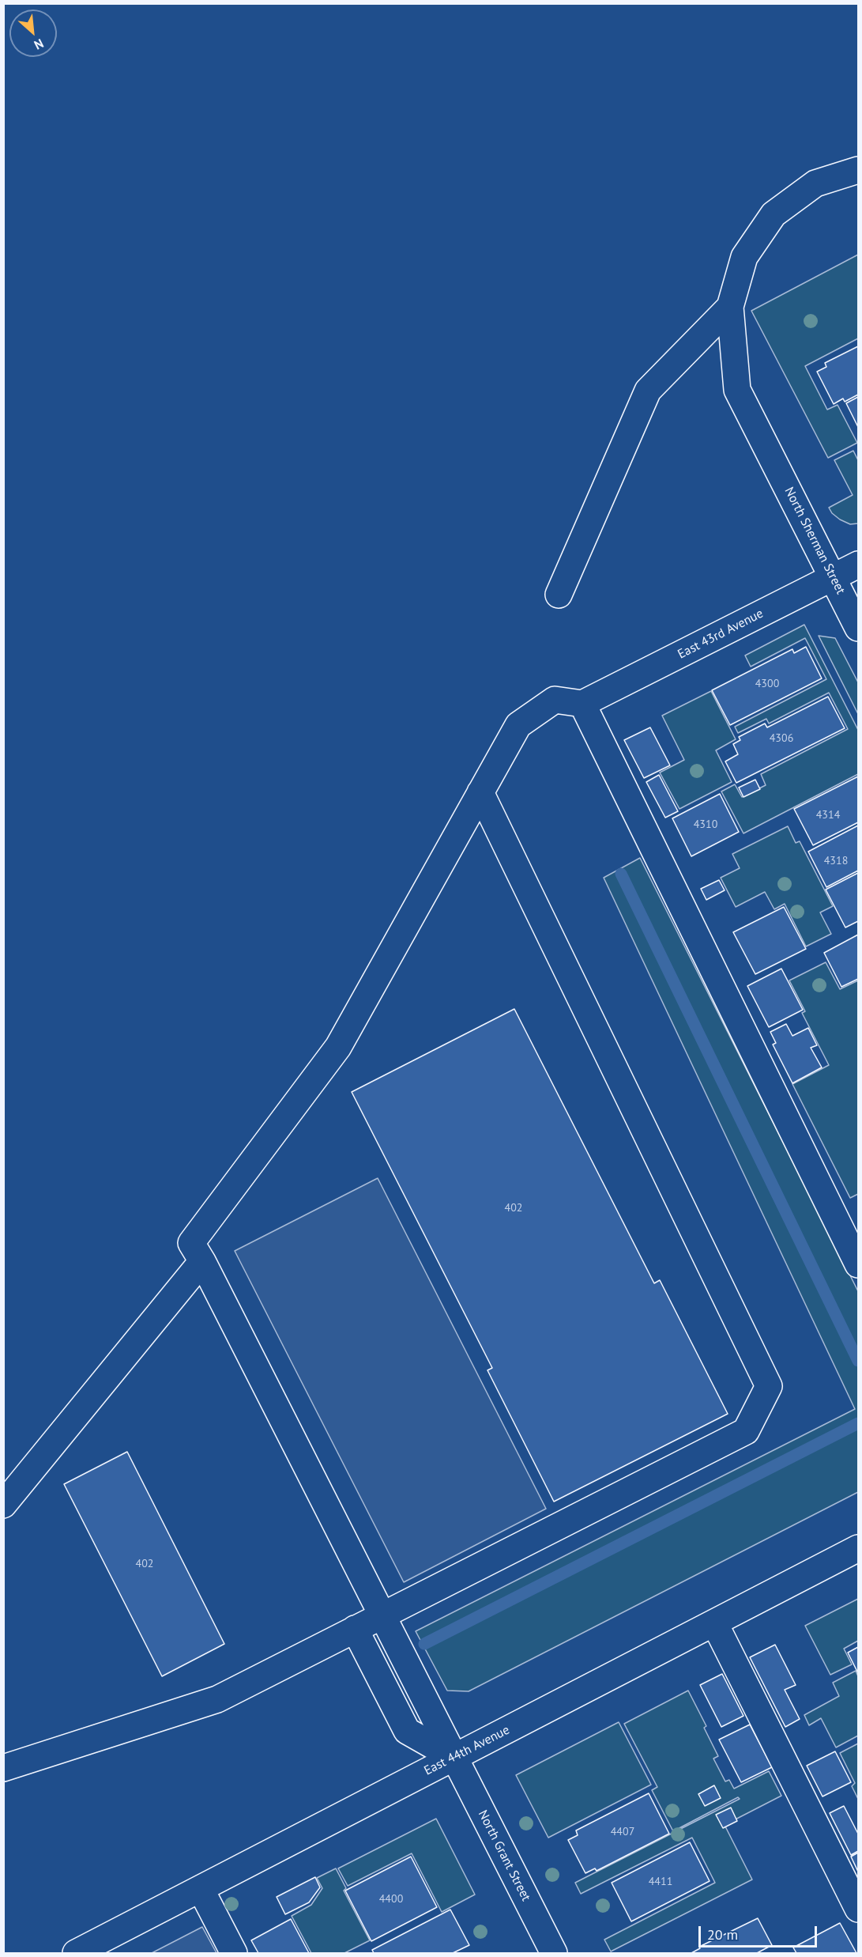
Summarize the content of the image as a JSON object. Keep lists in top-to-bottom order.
{
  "streets": {
    "street": [
      "North Sherman Street",
      "East 43rd Avenue",
      "East 44th Avenue",
      "North Grant Street"
    ]
  },
  "crossings": [
    ["North Sherman Street", "East 43rd Avenue"],
    ["East 44th Avenue", "North Grant Street"]
  ],
  "house_numbers": [
    "4300",
    "4306",
    "4314",
    "4310",
    "4318",
    "402",
    "402",
    "4407",
    "4411",
    "4400"
  ],
  "scale_bar": "20 m",
  "north": "bottom right"
}
